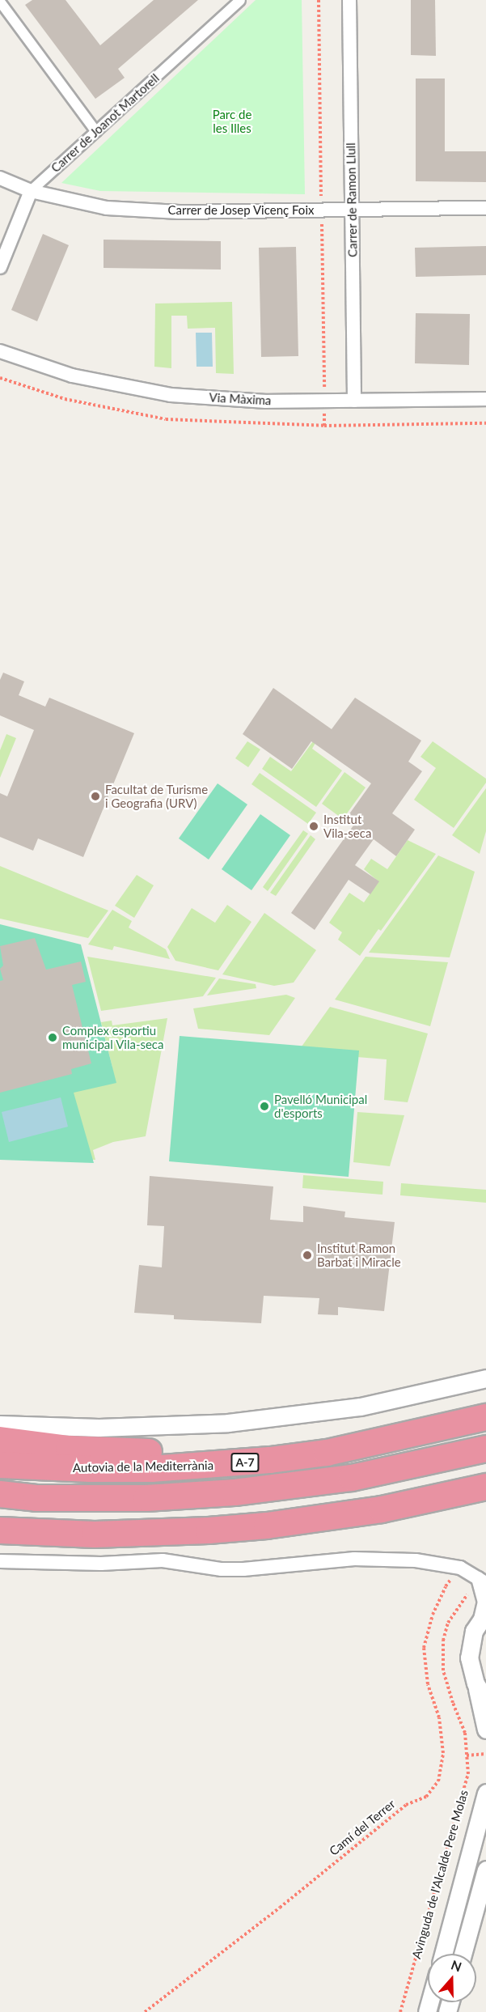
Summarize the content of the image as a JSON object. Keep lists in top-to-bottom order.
{
  "streets": {
    "highway": ["A-7", "Autovia de la Mediterrània"],
    "street": [
      "Carrer de Joanot Martorell",
      "Carrer de Ramon Llull",
      "Carrer de Josep Vicenç Foix",
      "Via Màxima",
      "Avinguda de l'Alcalde Pere Molas"
    ],
    "path": ["Camí del Terrer"]
  },
  "crossings": [
    ["Carrer de Joanot Martorell", "Carrer de Josep Vicenç Foix"],
    ["Carrer de Ramon Llull", "Carrer de Josep Vicenç Foix"],
    ["Carrer de Ramon Llull", "Via Màxima"]
  ],
  "parks": ["Parc de les Illes"],
  "places": [
    "Facultat de Turisme i Geografia (URV)",
    "Institut Vila-seca",
    "Complex esportiu municipal Vila-seca",
    "Pavelló Municipal d'esports",
    "Institut Ramon Barbat i Miracle"
  ],
  "north": "top"
}
